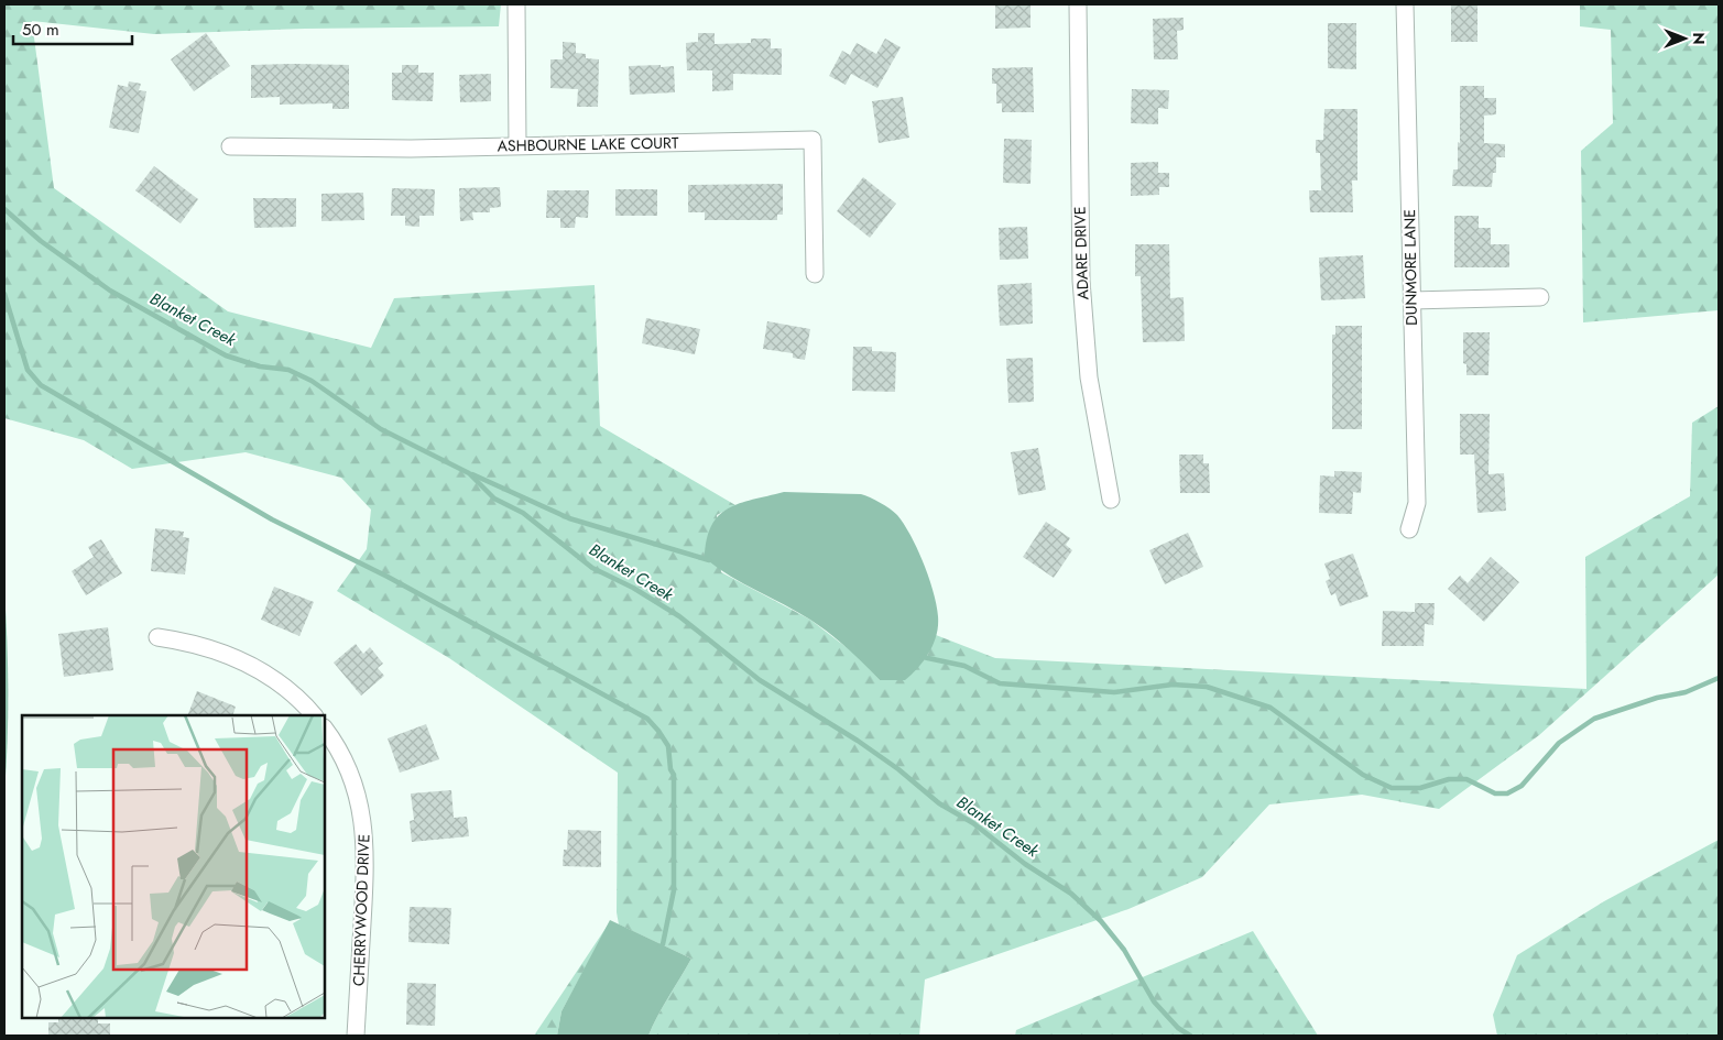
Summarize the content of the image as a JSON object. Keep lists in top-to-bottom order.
{
  "streets": {
    "street": [
      "ASHBOURNE LAKE COURT",
      "ADARE DRIVE",
      "DUNMORE LANE",
      "CHERRYWOOD DRIVE"
    ]
  },
  "water": ["Blanket Creek"],
  "scale_bar": "50 m",
  "north": "right"
}
